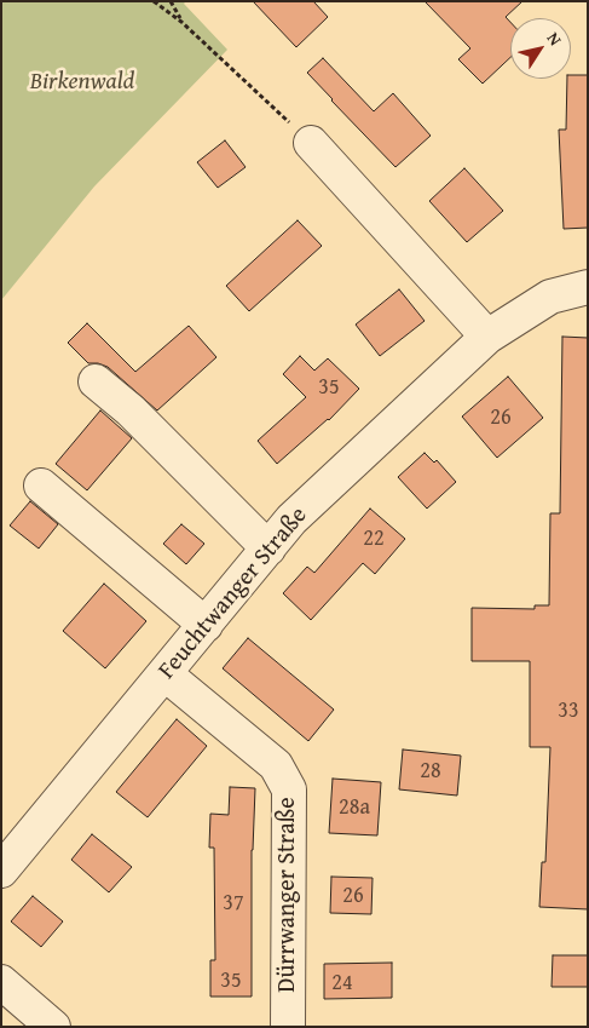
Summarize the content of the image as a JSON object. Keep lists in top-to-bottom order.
{
  "streets": {
    "street": ["Feuchtwanger Straße", "Dürrwanger Straße"]
  },
  "crossings": [
    ["Feuchtwanger Straße", "Dürrwanger Straße"]
  ],
  "parks": ["Birkenwald"],
  "house_numbers": [
    "35",
    "26",
    "22",
    "33",
    "28",
    "28a",
    "26",
    "37",
    "35",
    "24"
  ],
  "north": "top right"
}
